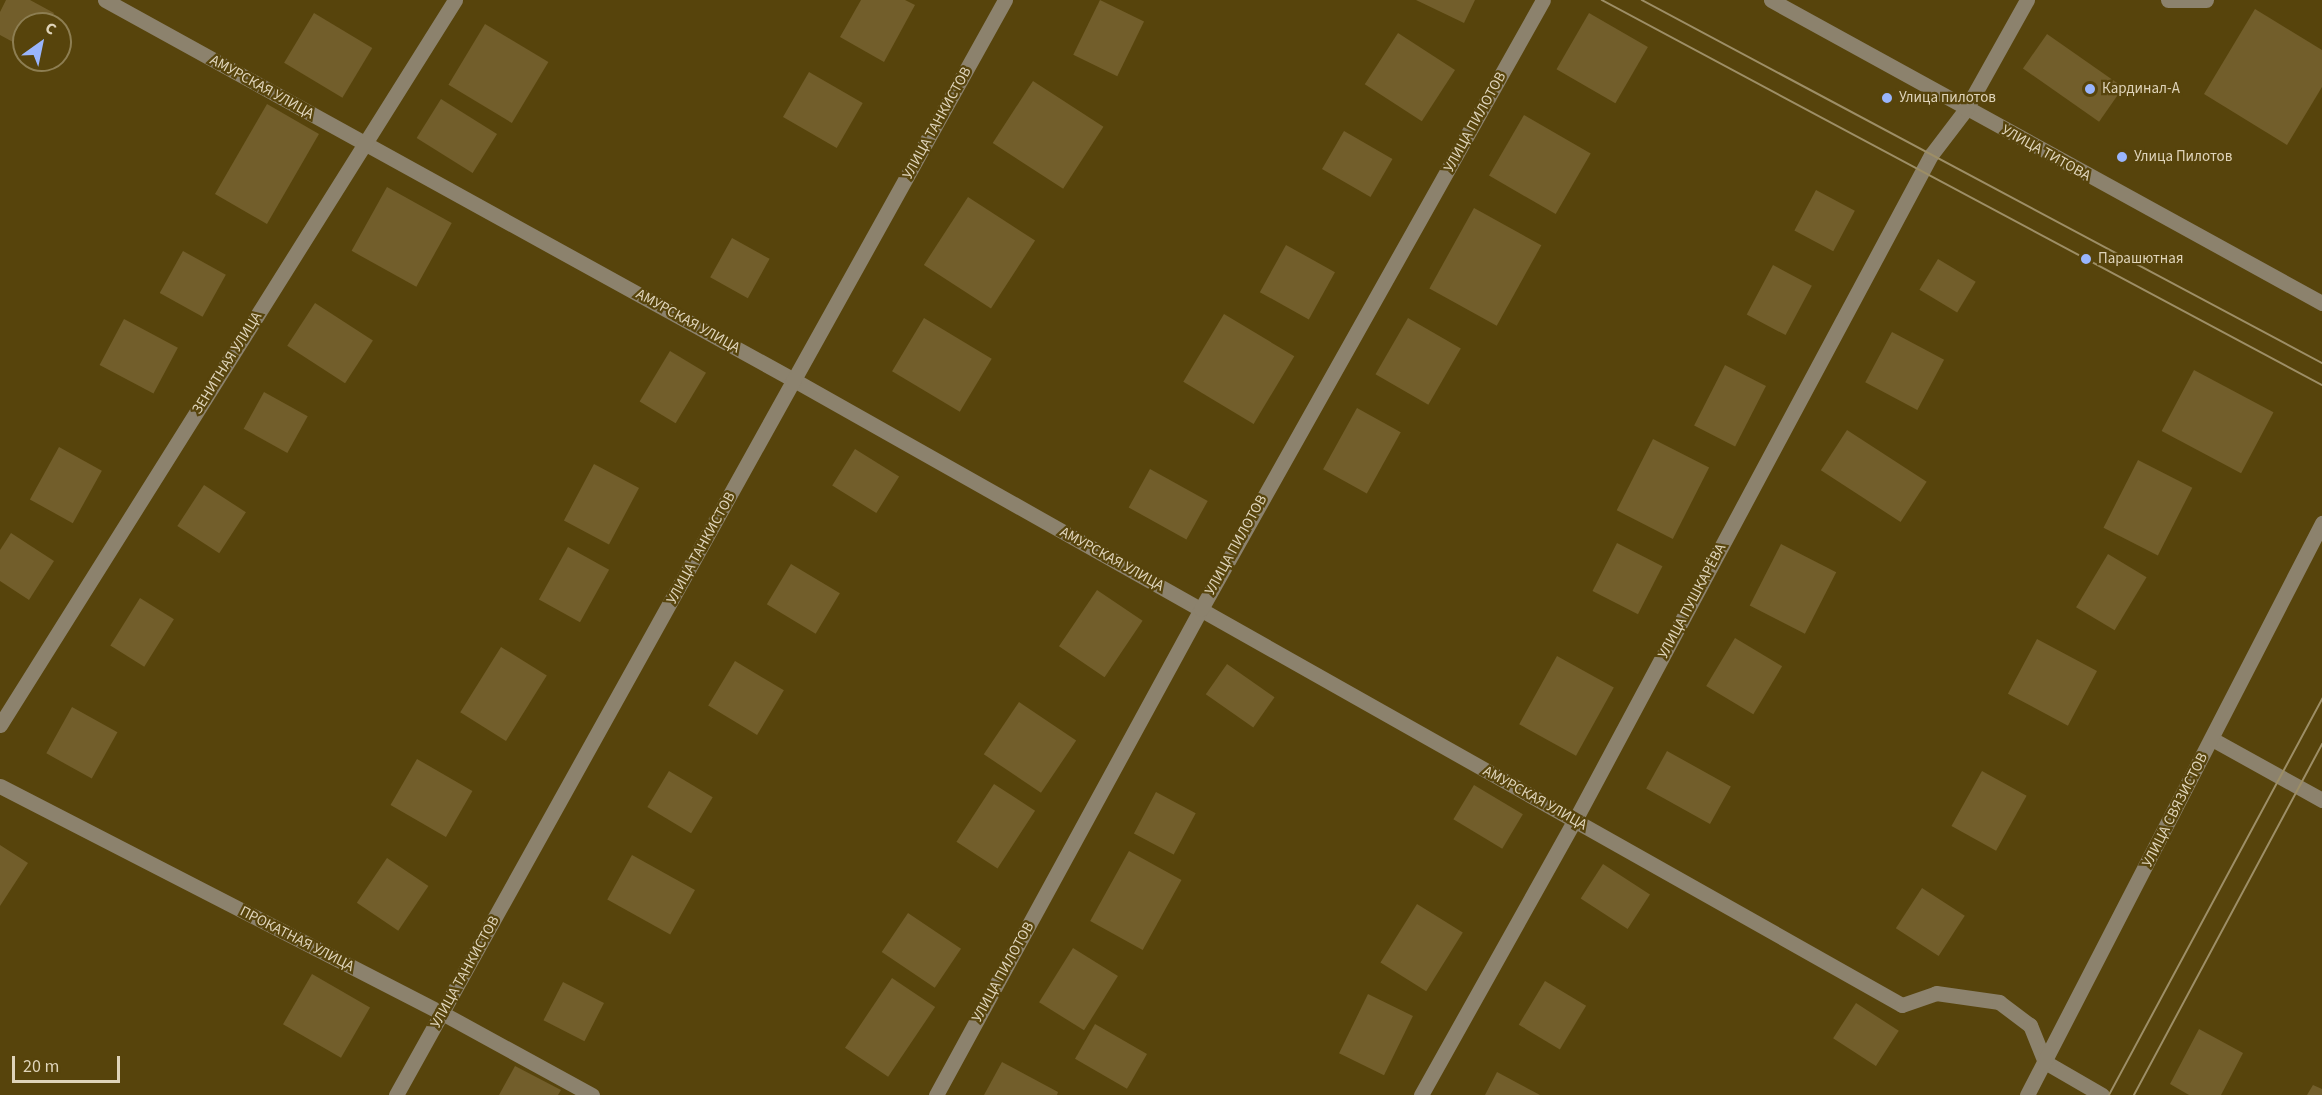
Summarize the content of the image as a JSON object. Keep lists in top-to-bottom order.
{
  "streets": {
    "street": [
      "АМУРСКАЯ УЛИЦА",
      "УЛИЦА ПИЛОТОВ",
      "УЛИЦА ТАНКИСТОВ",
      "УЛИЦА ТИТОВА",
      "ЗЕНИТНАЯ УЛИЦА",
      "УЛИЦА ПУШКАРЁВА",
      "УЛИЦА СВЯЗИСТОВ",
      "ПРОКАТНАЯ УЛИЦА"
    ]
  },
  "crossings": [
    ["АМУРСКАЯ УЛИЦА", "УЛИЦА ПИЛОТОВ"],
    ["АМУРСКАЯ УЛИЦА", "УЛИЦА ТАНКИСТОВ"],
    ["АМУРСКАЯ УЛИЦА", "ЗЕНИТНАЯ УЛИЦА"],
    ["АМУРСКАЯ УЛИЦА", "УЛИЦА ПУШКАРЁВА"],
    ["АМУРСКАЯ УЛИЦА", "УЛИЦА СВЯЗИСТОВ"],
    ["УЛИЦА ТАНКИСТОВ", "ПРОКАТНАЯ УЛИЦА"],
    ["УЛИЦА ТИТОВА", "УЛИЦА ПУШКАРЁВА"]
  ],
  "places": [
    "Кардинал-А",
    "Улица пилотов",
    "Улица Пилотов",
    "Парашютная"
  ],
  "scale_bar": "20 m",
  "north": "top right"
}
